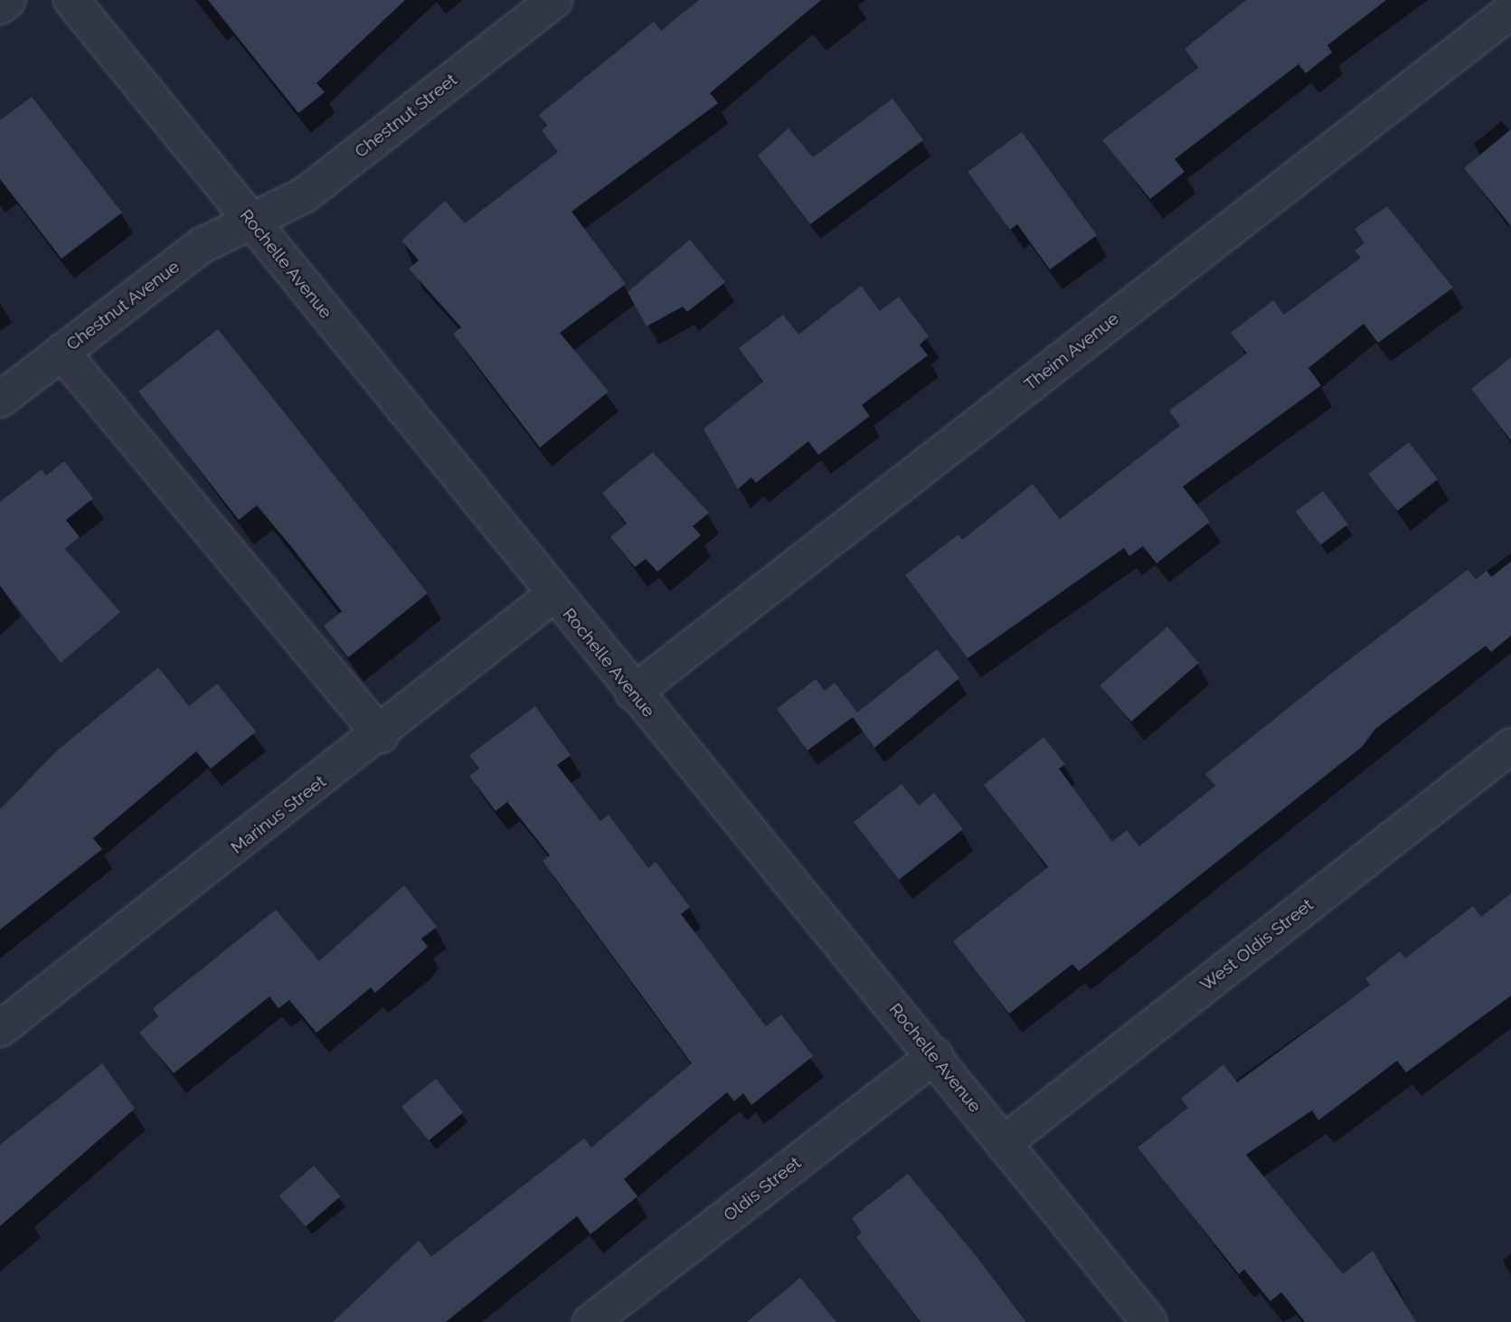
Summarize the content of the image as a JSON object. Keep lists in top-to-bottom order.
{
  "streets": {
    "street": [
      "Chestnut Street",
      "Rochelle Avenue",
      "Chestnut Avenue",
      "Theim Avenue",
      "Marinus Street",
      "West Oldis Street",
      "Oldis Street"
    ]
  },
  "crossings": [
    ["Chestnut Street", "Rochelle Avenue"],
    ["Chestnut Street", "Chestnut Avenue"],
    ["Rochelle Avenue", "Chestnut Avenue"],
    ["Rochelle Avenue", "Theim Avenue"],
    ["Rochelle Avenue", "Marinus Street"],
    ["Rochelle Avenue", "West Oldis Street"],
    ["Rochelle Avenue", "Oldis Street"]
  ]
}
